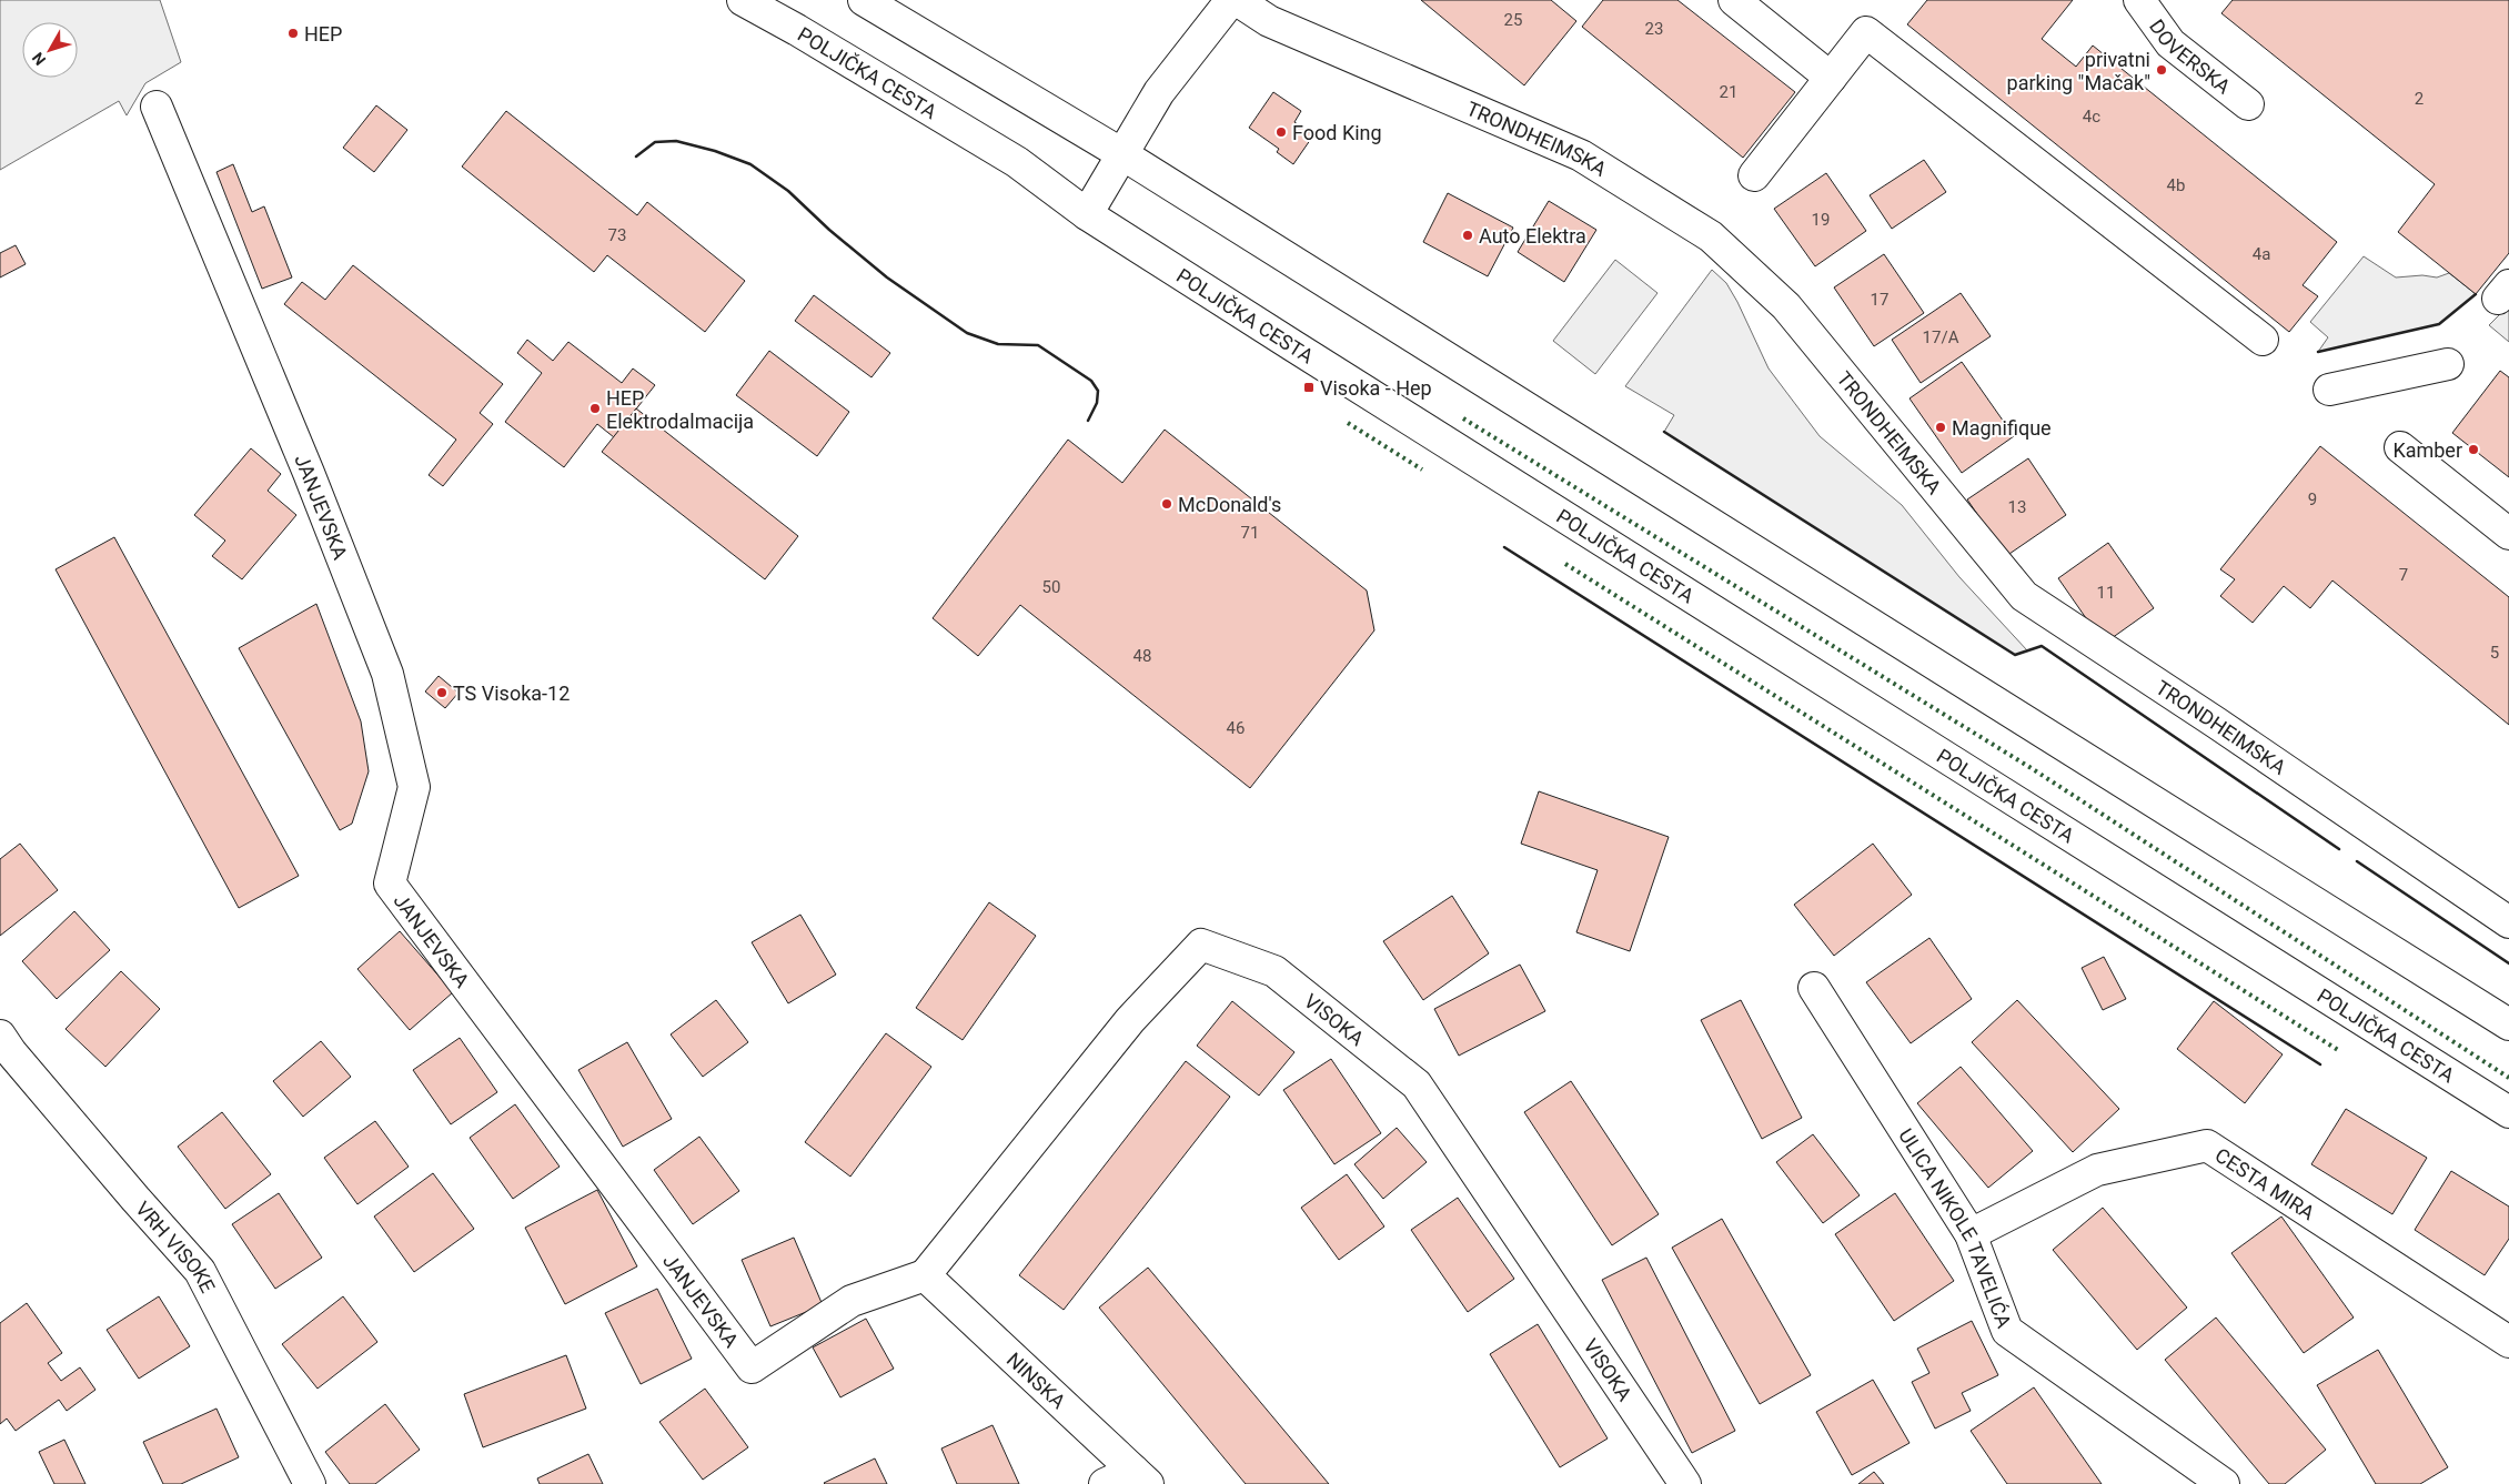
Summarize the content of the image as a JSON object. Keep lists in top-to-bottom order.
{
  "streets": {
    "street": [
      "DOVERSKA",
      "POLJIČKA CESTA",
      "TRONDHEIMSKA",
      "JANJEVSKA",
      "VISOKA",
      "CESTA MIRA",
      "ULICA NIKOLE TAVELIĆA",
      "VRH VISOKE",
      "NINSKA"
    ]
  },
  "crossings": [
    ["JANJEVSKA", "VISOKA"],
    ["JANJEVSKA", "NINSKA"],
    ["VISOKA", "NINSKA"],
    ["CESTA MIRA", "ULICA NIKOLE TAVELIĆA"]
  ],
  "places": {
    "other": [
      "HEP",
      "privatni parking \"Mačak\"",
      "Food King",
      "Auto Elektra",
      "HEP Elektrodalmacija",
      "Magnifique",
      "Kamber",
      "McDonald's",
      "TS Visoka-12"
    ],
    "transit": ["Visoka - Hep"]
  },
  "house_numbers": [
    "25",
    "23",
    "21",
    "2",
    "4c",
    "4b",
    "19",
    "73",
    "4a",
    "17",
    "17/A",
    "9",
    "13",
    "71",
    "7",
    "50",
    "11",
    "5",
    "48",
    "46"
  ],
  "north": "bottom left"
}
